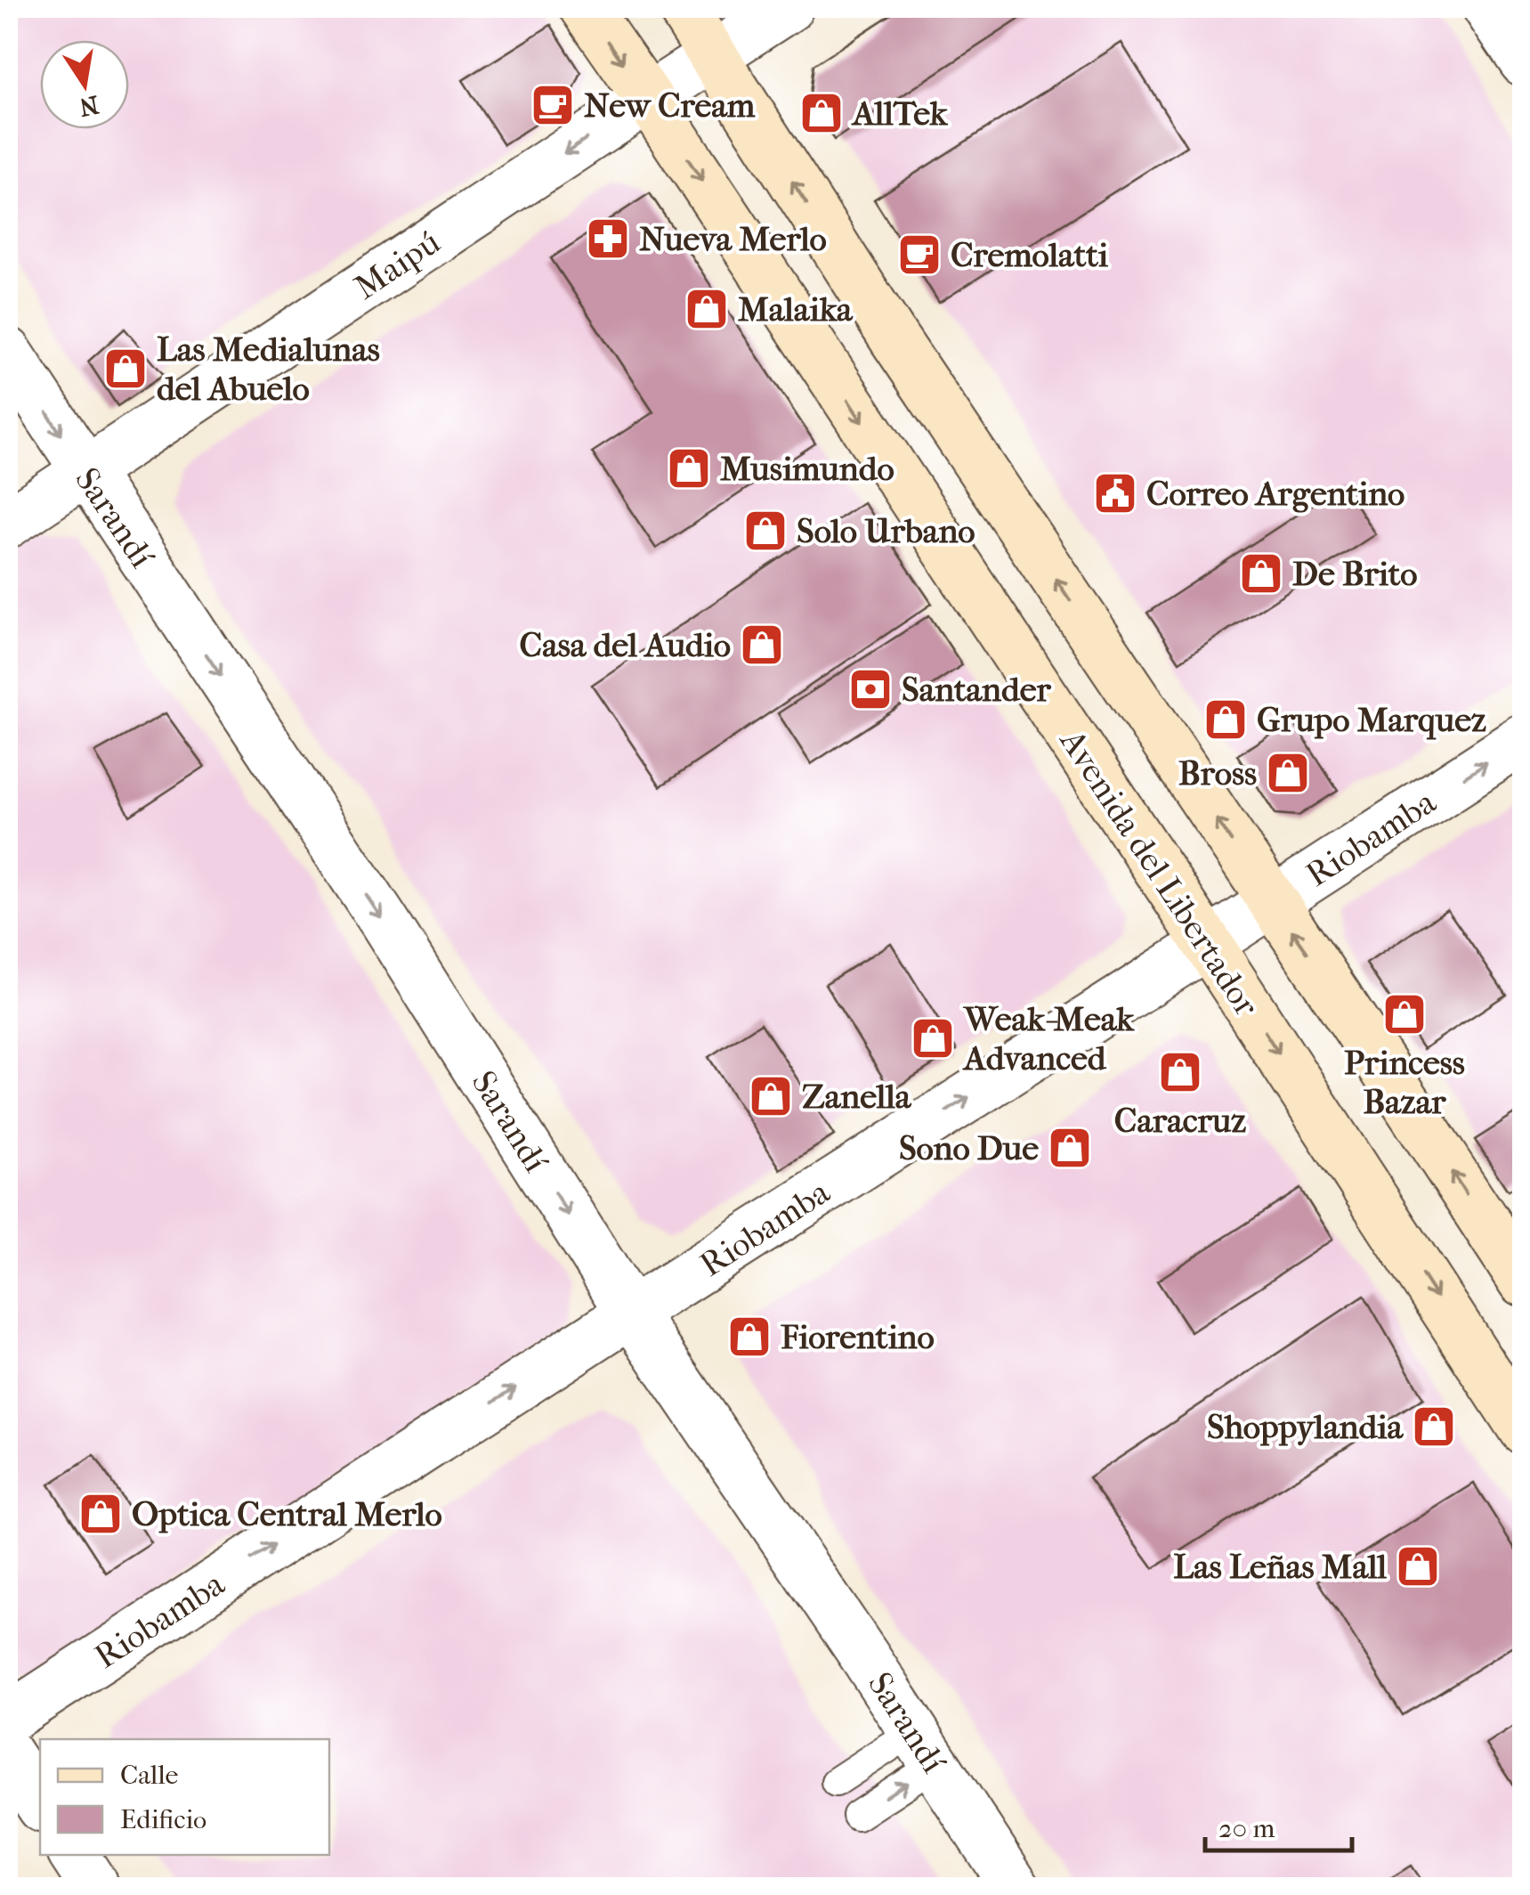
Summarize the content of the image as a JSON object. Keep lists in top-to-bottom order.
{
  "streets": {
    "main road": ["Avenida del Libertador"],
    "street": ["Maipú", "Sarandí", "Riobamba"]
  },
  "crossings": [
    ["Maipú", "Sarandí"],
    ["Maipú", "Avenida del Libertador"],
    ["Sarandí", "Riobamba"],
    ["Riobamba", "Avenida del Libertador"]
  ],
  "one_way": ["Maipú", "Sarandí", "Riobamba"],
  "places": {
    "cafe": ["New Cream", "Cremolatti"],
    "shop": [
      "AllTek",
      "Malaika",
      "Las Medialunas del Abuelo",
      "Musimundo",
      "Solo Urbano",
      "De Brito",
      "Casa del Audio",
      "Grupo Marquez",
      "Bross",
      "Princess Bazar",
      "Weak-Meak Advanced",
      "Caracruz",
      "Zanella",
      "Sono Due",
      "Fiorentino",
      "Shoppylandia",
      "Optica Central Merlo",
      "Las Leñas Mall"
    ],
    "pharmacy": ["Nueva Merlo"],
    "public building": ["Correo Argentino"],
    "bank": ["Santander"]
  },
  "legend": ["Calle", "Edificio"],
  "scale_bar": "20 m",
  "north": "bottom"
}
